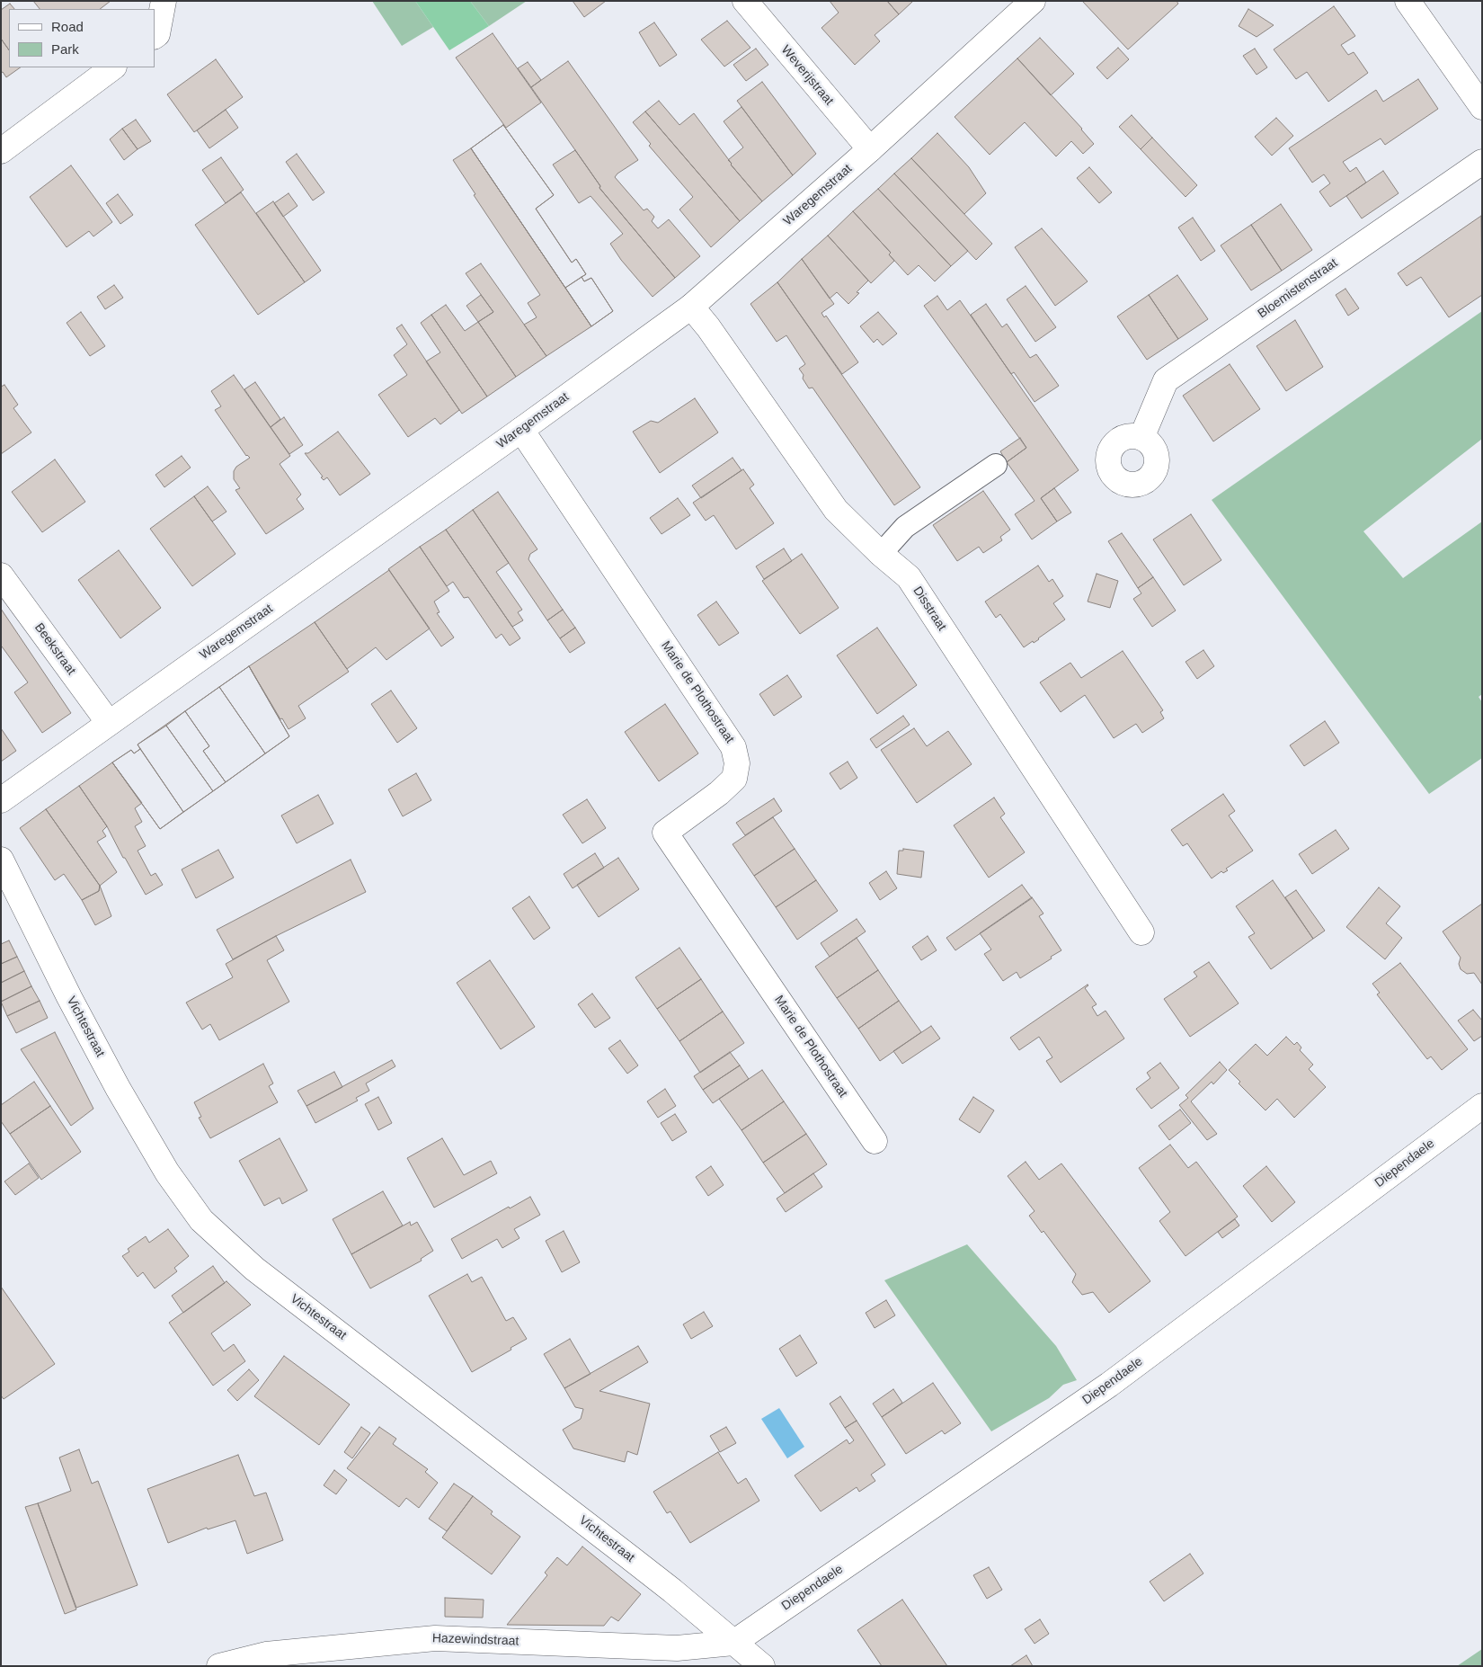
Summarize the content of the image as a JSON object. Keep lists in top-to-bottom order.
{
  "streets": {
    "street": [
      "Weverijstraat",
      "Waregemstraat",
      "Bloemistenstraat",
      "Disstraat",
      "Beekstraat",
      "Marie de Plothostraat",
      "Vichtestraat",
      "Diependaele",
      "Hazewindstraat"
    ]
  },
  "crossings": [
    ["Weverijstraat", "Waregemstraat"],
    ["Waregemstraat", "Disstraat"],
    ["Waregemstraat", "Beekstraat"],
    ["Waregemstraat", "Marie de Plothostraat"],
    ["Vichtestraat", "Diependaele"],
    ["Vichtestraat", "Hazewindstraat"],
    ["Diependaele", "Hazewindstraat"]
  ],
  "legend": ["Road", "Park"]
}
